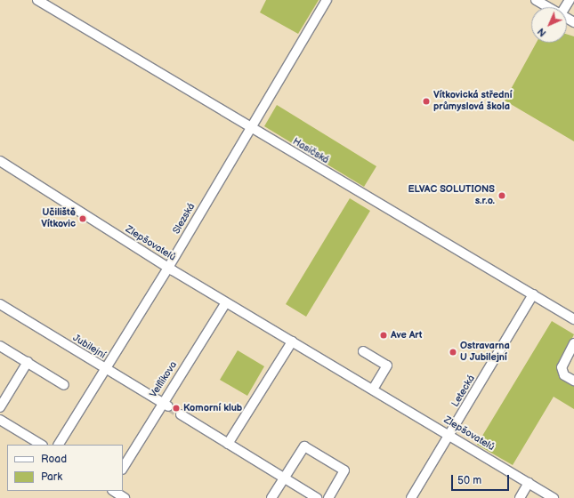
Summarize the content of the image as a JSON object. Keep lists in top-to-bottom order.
{
  "streets": {
    "street": [
      "Hasičská",
      "Slezská",
      "Zlepšovatelů",
      "Jubilejní",
      "Velflíkova",
      "Letecká"
    ]
  },
  "crossings": [
    ["Hasičská", "Slezská"],
    ["Hasičská", "Letecká"],
    ["Slezská", "Zlepšovatelů"],
    ["Slezská", "Jubilejní"],
    ["Zlepšovatelů", "Velflíkova"],
    ["Zlepšovatelů", "Letecká"],
    ["Jubilejní", "Velflíkova"]
  ],
  "places": [
    "Vítkovická střední průmyslová škola",
    "ELVAC SOLUTIONS s.r.o.",
    "Učiliště Vítkovic",
    "Ave Art",
    "Ostravarna U Jubilejní",
    "Komorní klub"
  ],
  "legend": ["Road", "Park"],
  "scale_bar": "50 m",
  "north": "bottom left"
}
